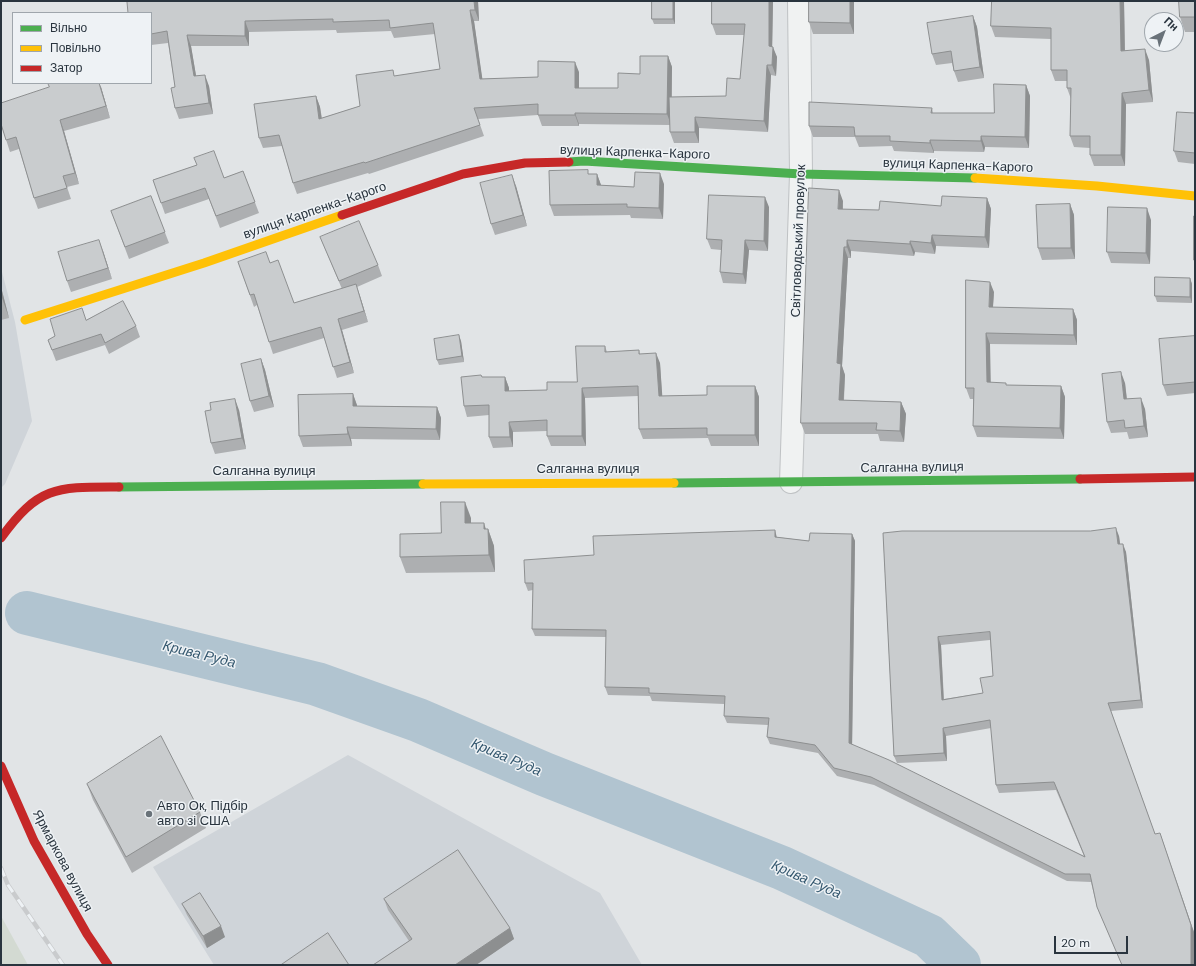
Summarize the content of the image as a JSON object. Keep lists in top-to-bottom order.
{
  "streets": {
    "street": [
      "вулиця Карпенка-Карого",
      "Світловодський провулок",
      "Салганна вулиця",
      "Ярмаркова вулиця"
    ]
  },
  "crossings": [
    ["вулиця Карпенка-Карого", "Світловодський провулок"],
    ["Світловодський провулок", "Салганна вулиця"]
  ],
  "water": ["Крива Руда"],
  "places": ["Авто Ок, Підбір авто зі США"],
  "legend": ["Вільно", "Повільно", "Затор"],
  "scale_bar": "20 m",
  "north": "top right"
}
